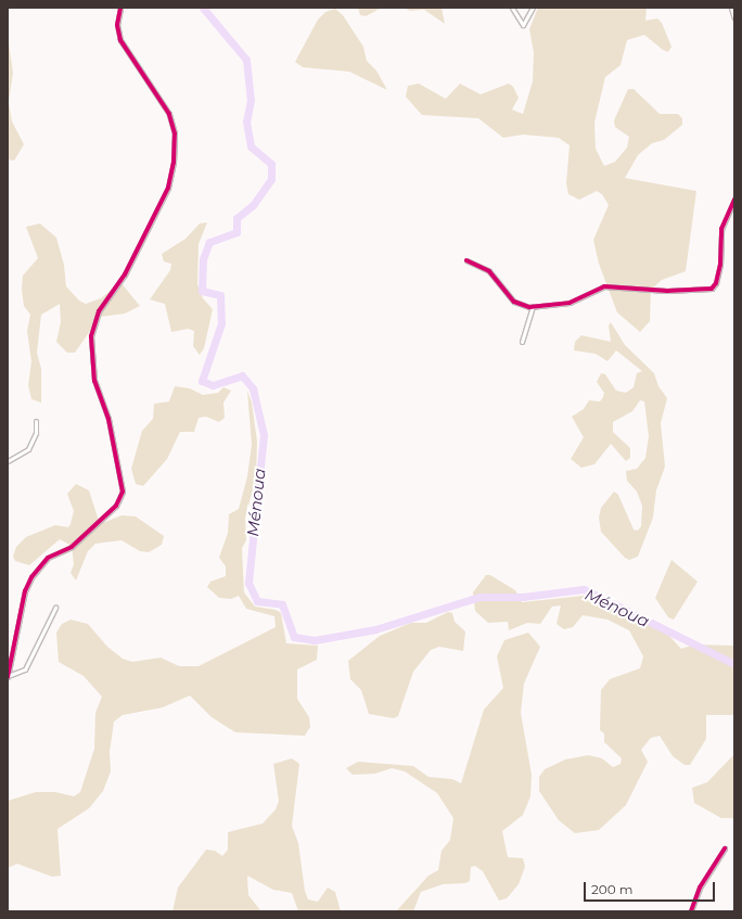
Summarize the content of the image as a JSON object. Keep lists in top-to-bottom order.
{
  "water": ["Ménoua"],
  "scale_bar": "200 m"
}
